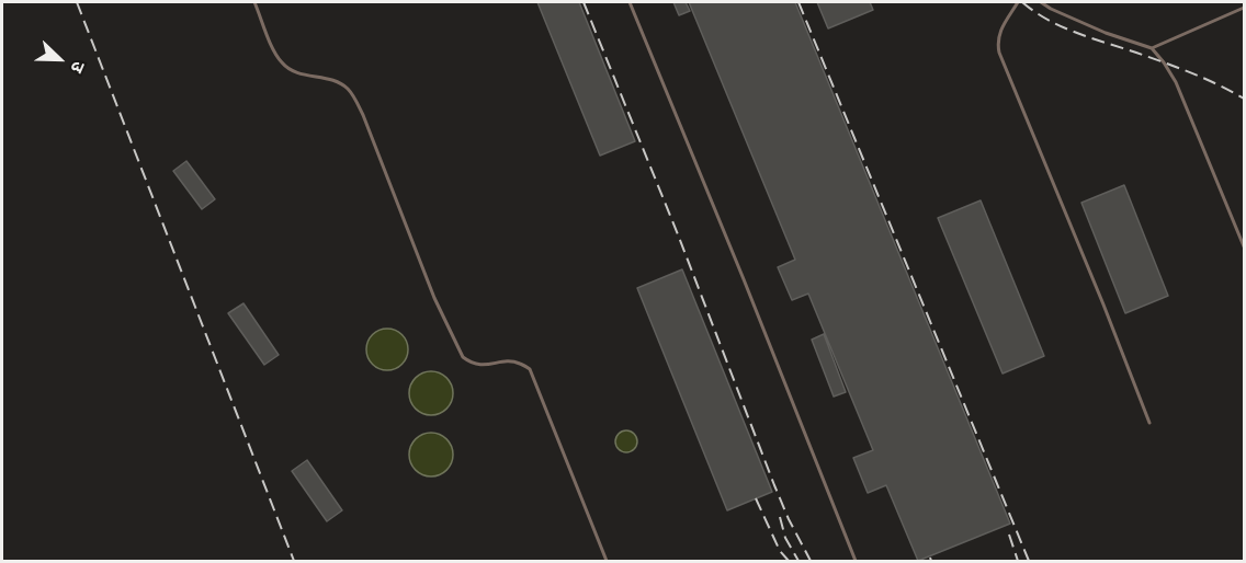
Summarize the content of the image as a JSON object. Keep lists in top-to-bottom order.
{
  "north": "bottom right"
}
